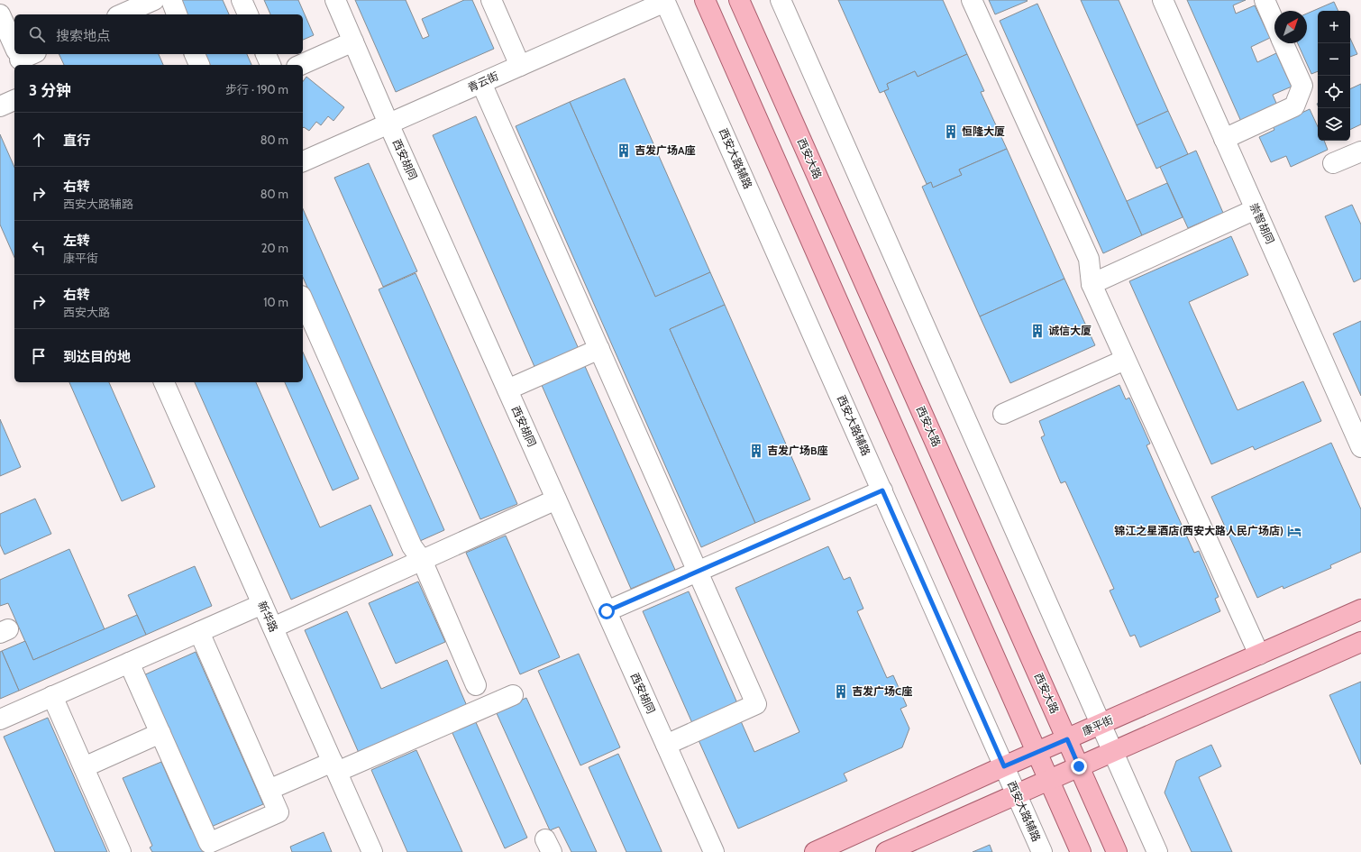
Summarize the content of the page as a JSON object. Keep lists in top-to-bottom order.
{
  "streets": {
    "main road": ["西安大路", "康平街"],
    "street": [
      "青云街",
      "西安大路辅路",
      "西安胡同",
      "崇智胡同",
      "新华路"
    ]
  },
  "crossings": [
    ["青云街", "西安大路辅路"],
    ["青云街", "西安胡同"],
    ["西安大路辅路", "康平街"],
    ["西安大路", "康平街"]
  ],
  "places": {
    "building": [
      "恒隆大厦",
      "吉发广场A座",
      "诚信大厦",
      "吉发广场B座",
      "吉发广场C座"
    ],
    "hotel": ["锦江之星酒店(西安大路人民广场店)"]
  },
  "north": "top right",
  "page": {
    "map_buttons": ["+", "−"],
    "search": "搜索地点",
    "heading": ["3 分钟", "步行 · 190 m"],
    "list": [
      ["直行", "80 m"],
      ["右转", "西安大路辅路", "80 m"],
      ["左转", "康平街", "20 m"],
      ["右转", "西安大路", "10 m"],
      "到达目的地"
    ]
  }
}
